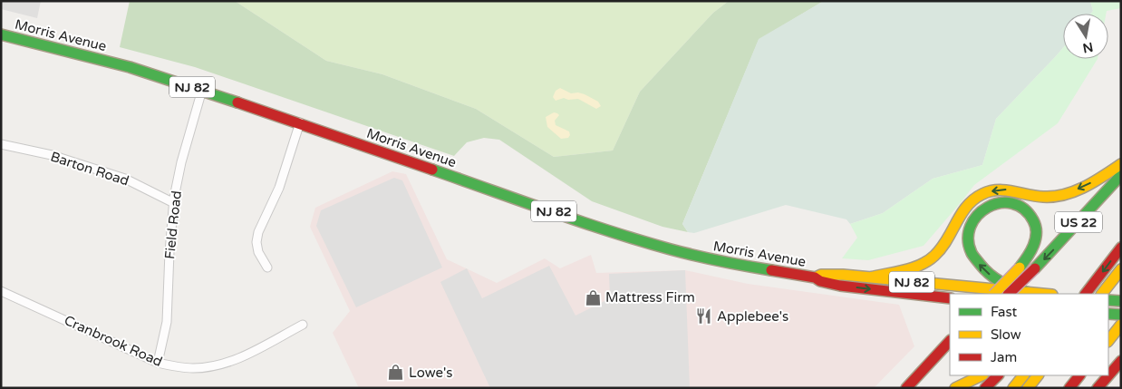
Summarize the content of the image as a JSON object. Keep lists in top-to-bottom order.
{
  "streets": {
    "main road": ["Morris Avenue", "NJ 82", "US 22"],
    "street": ["Barton Road", "Field Road", "Cranbrook Road"]
  },
  "crossings": [
    ["Morris Avenue", "Field Road"],
    ["Barton Road", "Field Road"],
    ["Field Road", "Cranbrook Road"]
  ],
  "places": {
    "shop": ["Mattress Firm", "Lowe's"],
    "restaurant": ["Applebee's"]
  },
  "legend": ["Fast", "Slow", "Jam"],
  "north": "bottom"
}
